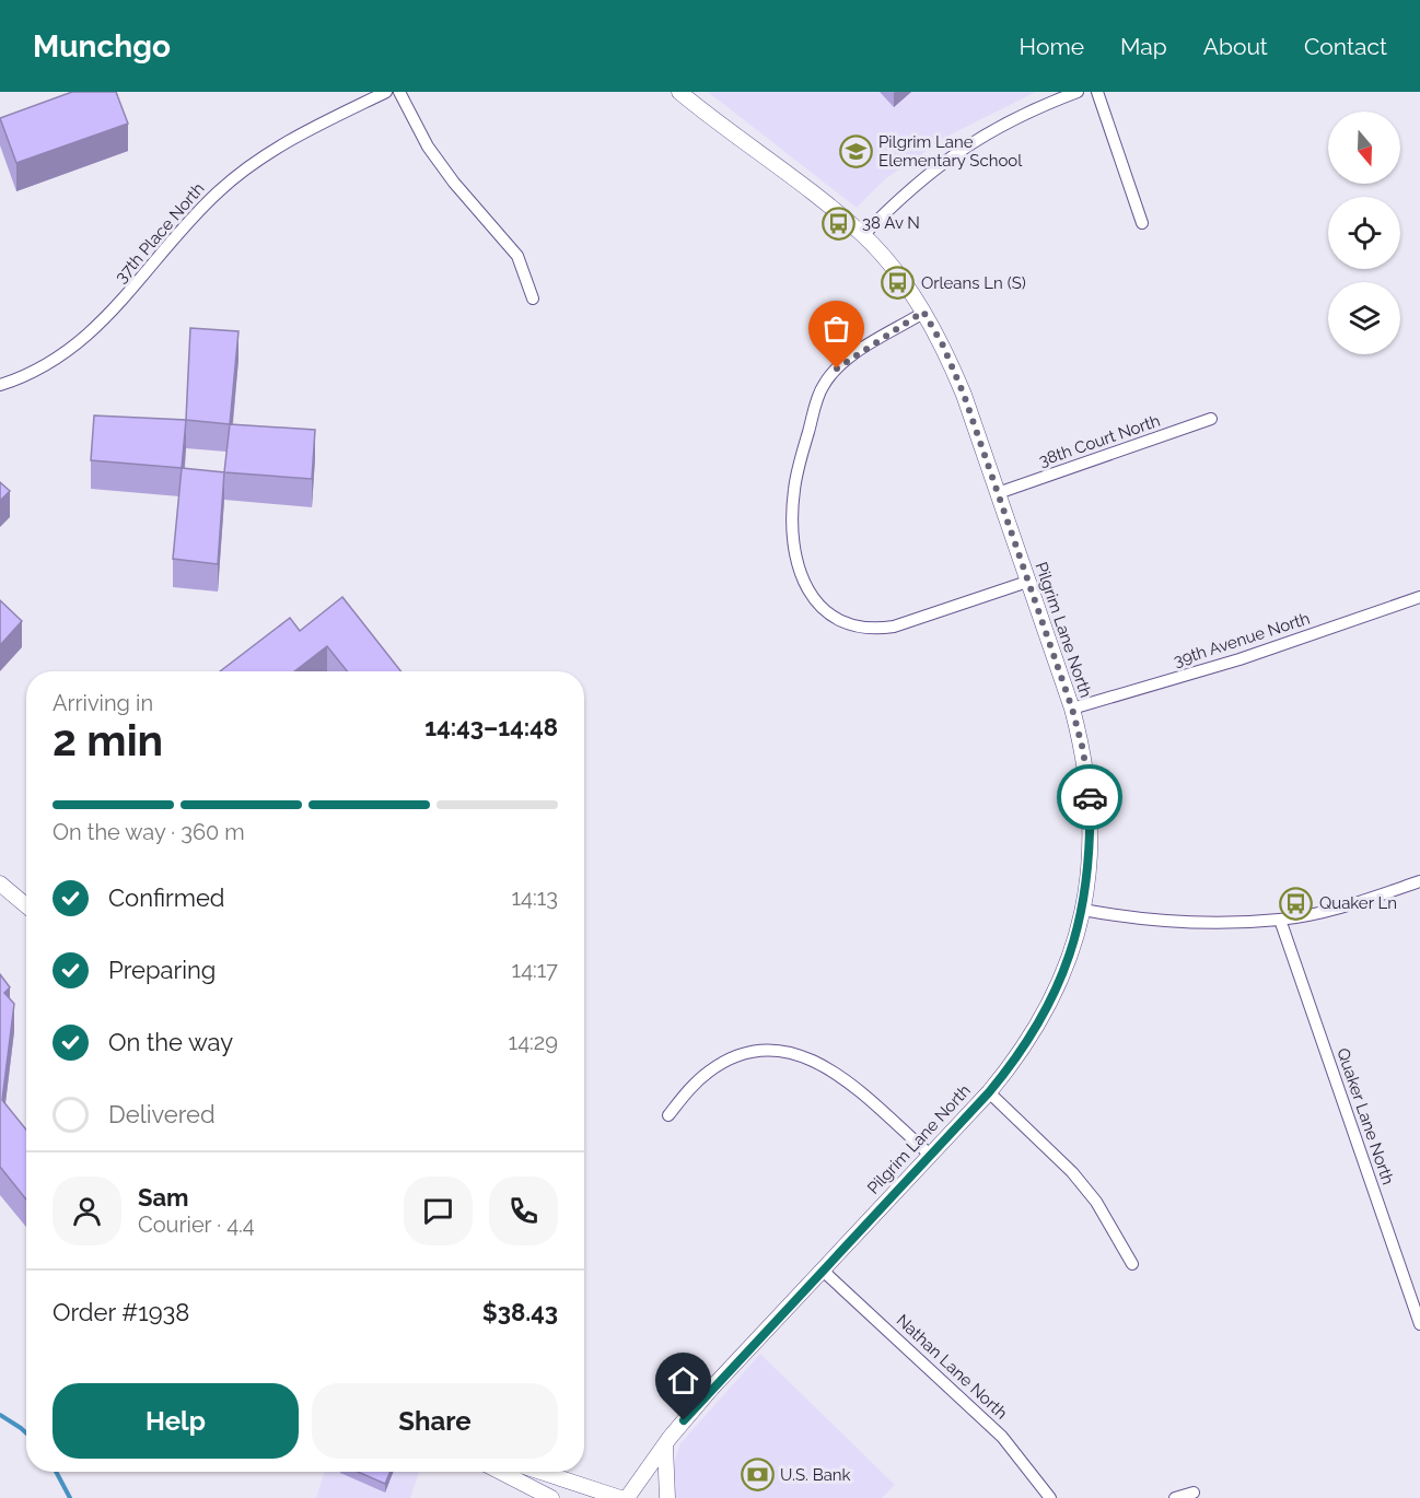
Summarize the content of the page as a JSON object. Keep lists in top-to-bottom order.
{
  "streets": {
    "street": [
      "37th Place North",
      "38th Court North",
      "Pilgrim Lane North",
      "39th Avenue North",
      "Quaker Lane North",
      "Nathan Lane North"
    ]
  },
  "crossings": [
    ["38th Court North", "Pilgrim Lane North"],
    ["Pilgrim Lane North", "39th Avenue North"],
    ["Pilgrim Lane North", "Nathan Lane North"]
  ],
  "places": {
    "school or university": ["Pilgrim Lane Elementary School"],
    "bus stop": ["38 Av N", "Orleans Ln (S)", "Quaker Ln"],
    "bank": ["U.S. Bank"]
  },
  "north": "bottom",
  "page": {
    "header": "Munchgo",
    "nav": [
      "Home",
      "Map",
      "About",
      "Contact"
    ],
    "heading": ["2 min", "Arriving in", "14:43–14:48"],
    "panel": [
      "Sam",
      "Courier · 4.4",
      "Order #1938",
      "$38.43"
    ],
    "bar": "On the way · 360 m",
    "list": [
      ["Confirmed", "14:13"],
      ["Preparing", "14:17"],
      ["On the way", "14:29"],
      "Delivered"
    ],
    "buttons": ["Help", "Share"]
  }
}
